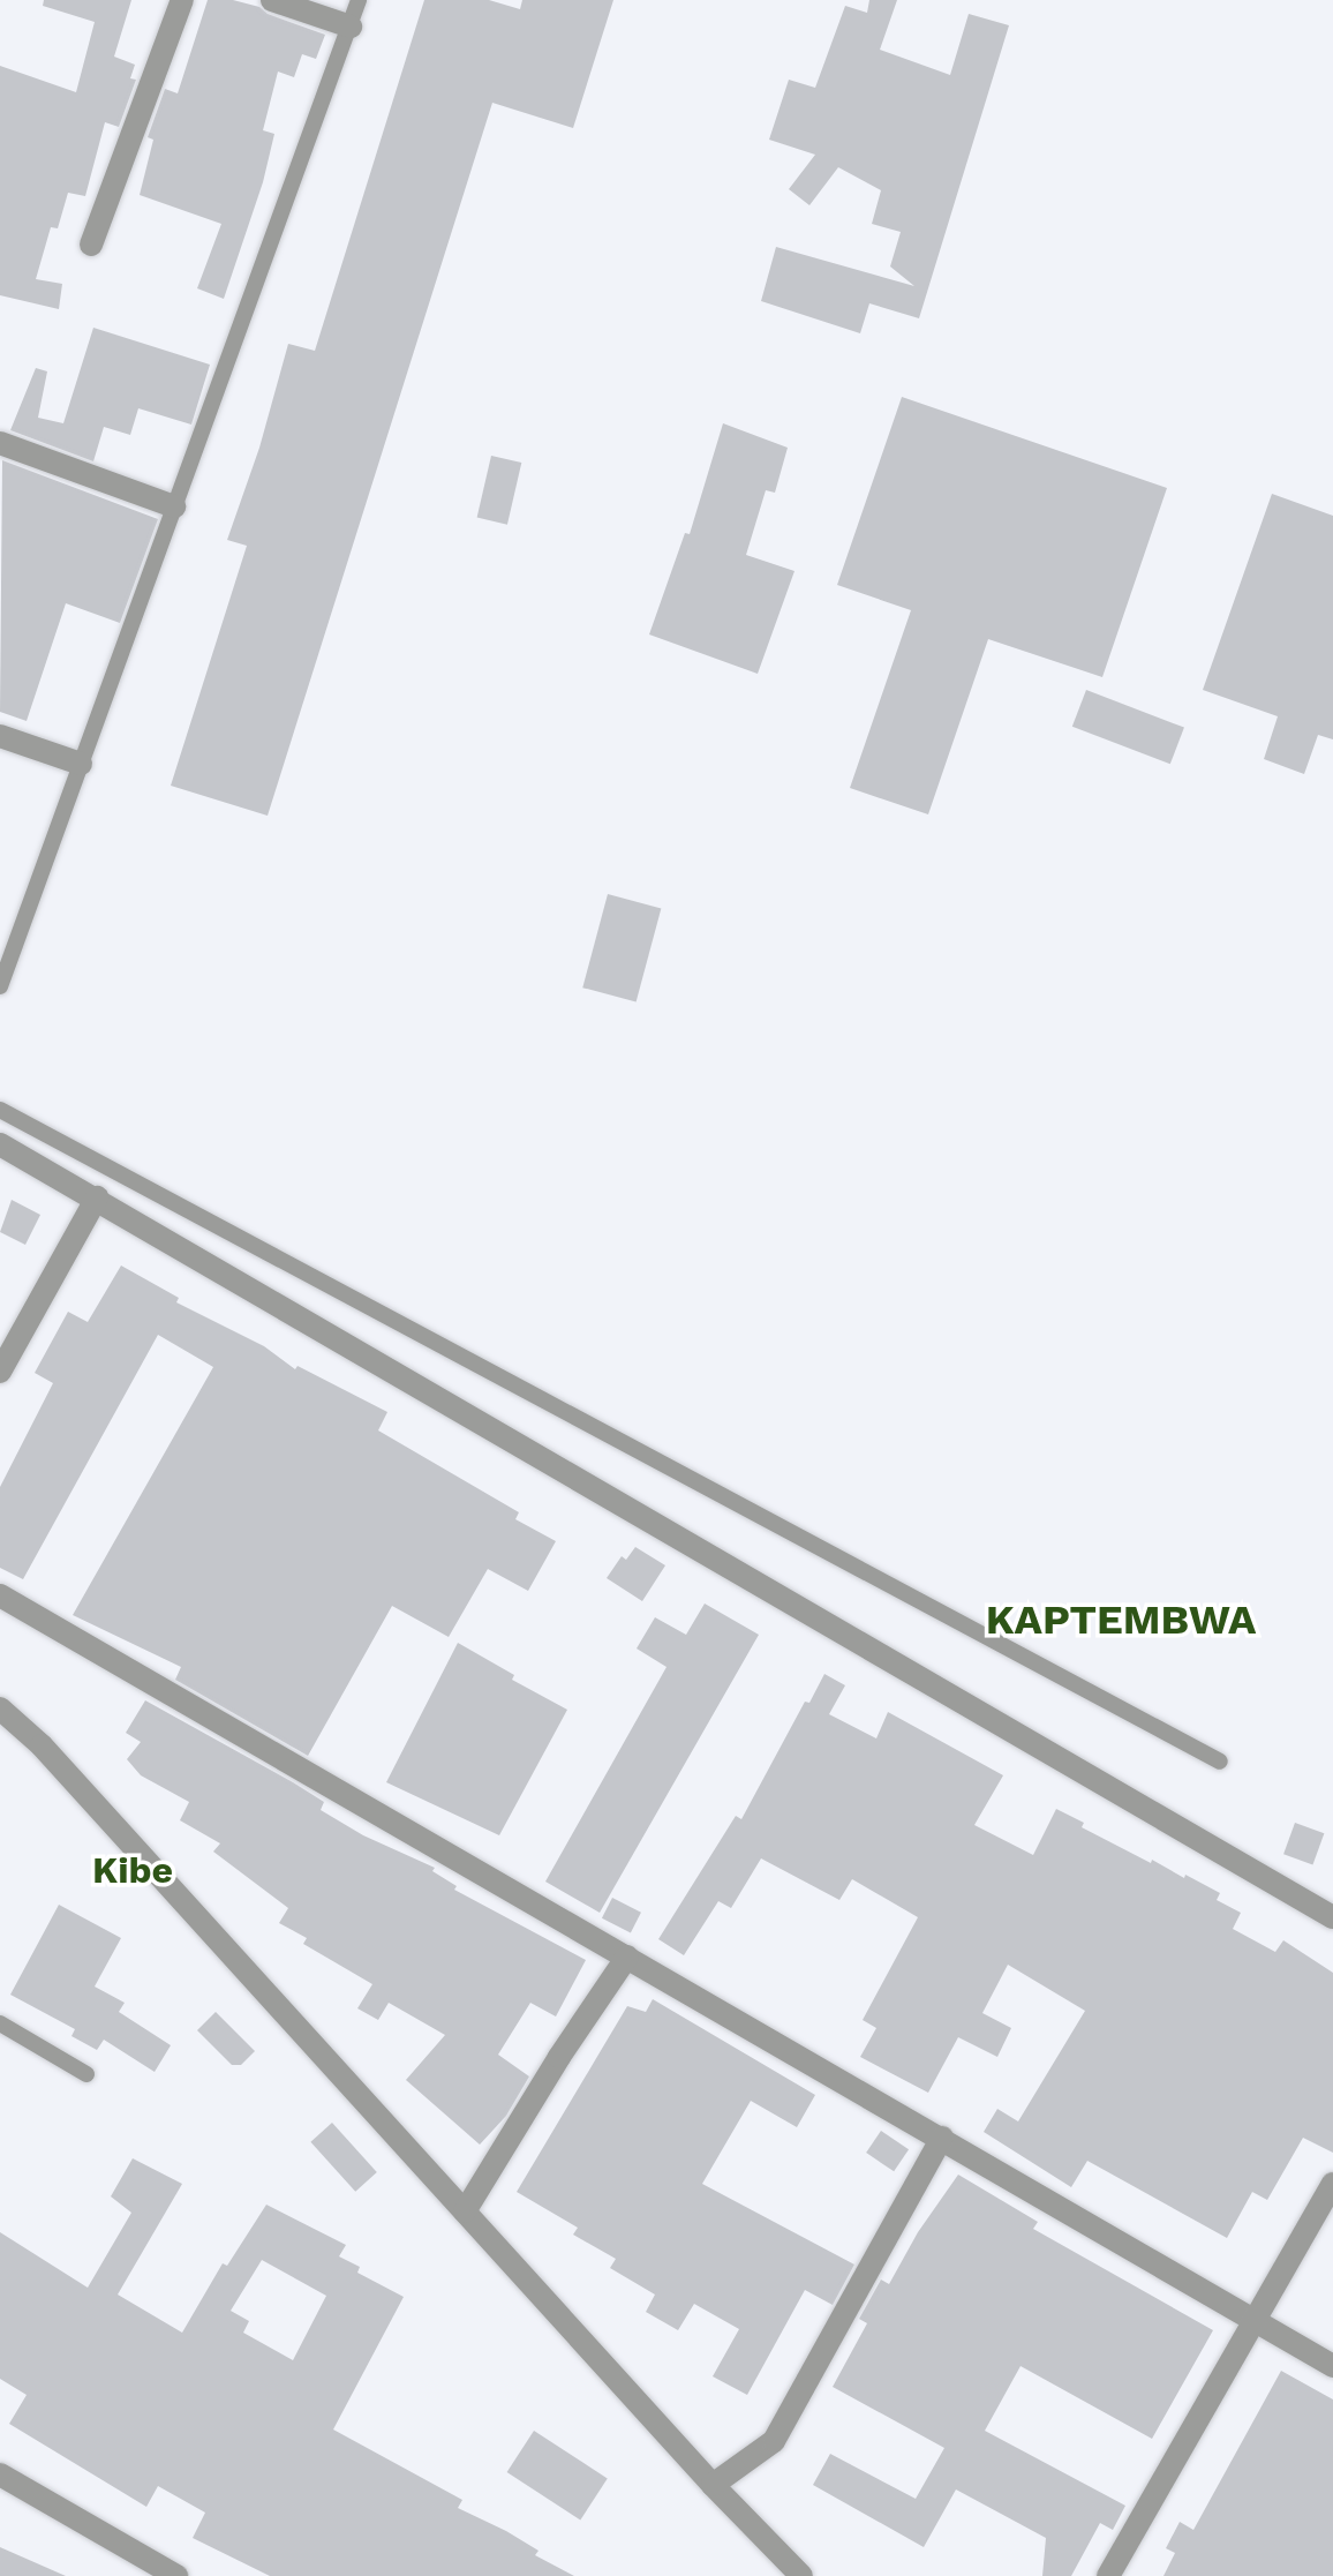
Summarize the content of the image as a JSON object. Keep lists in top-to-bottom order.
{
  "districts": ["KAPTEMBWA", "Kibe"]
}
